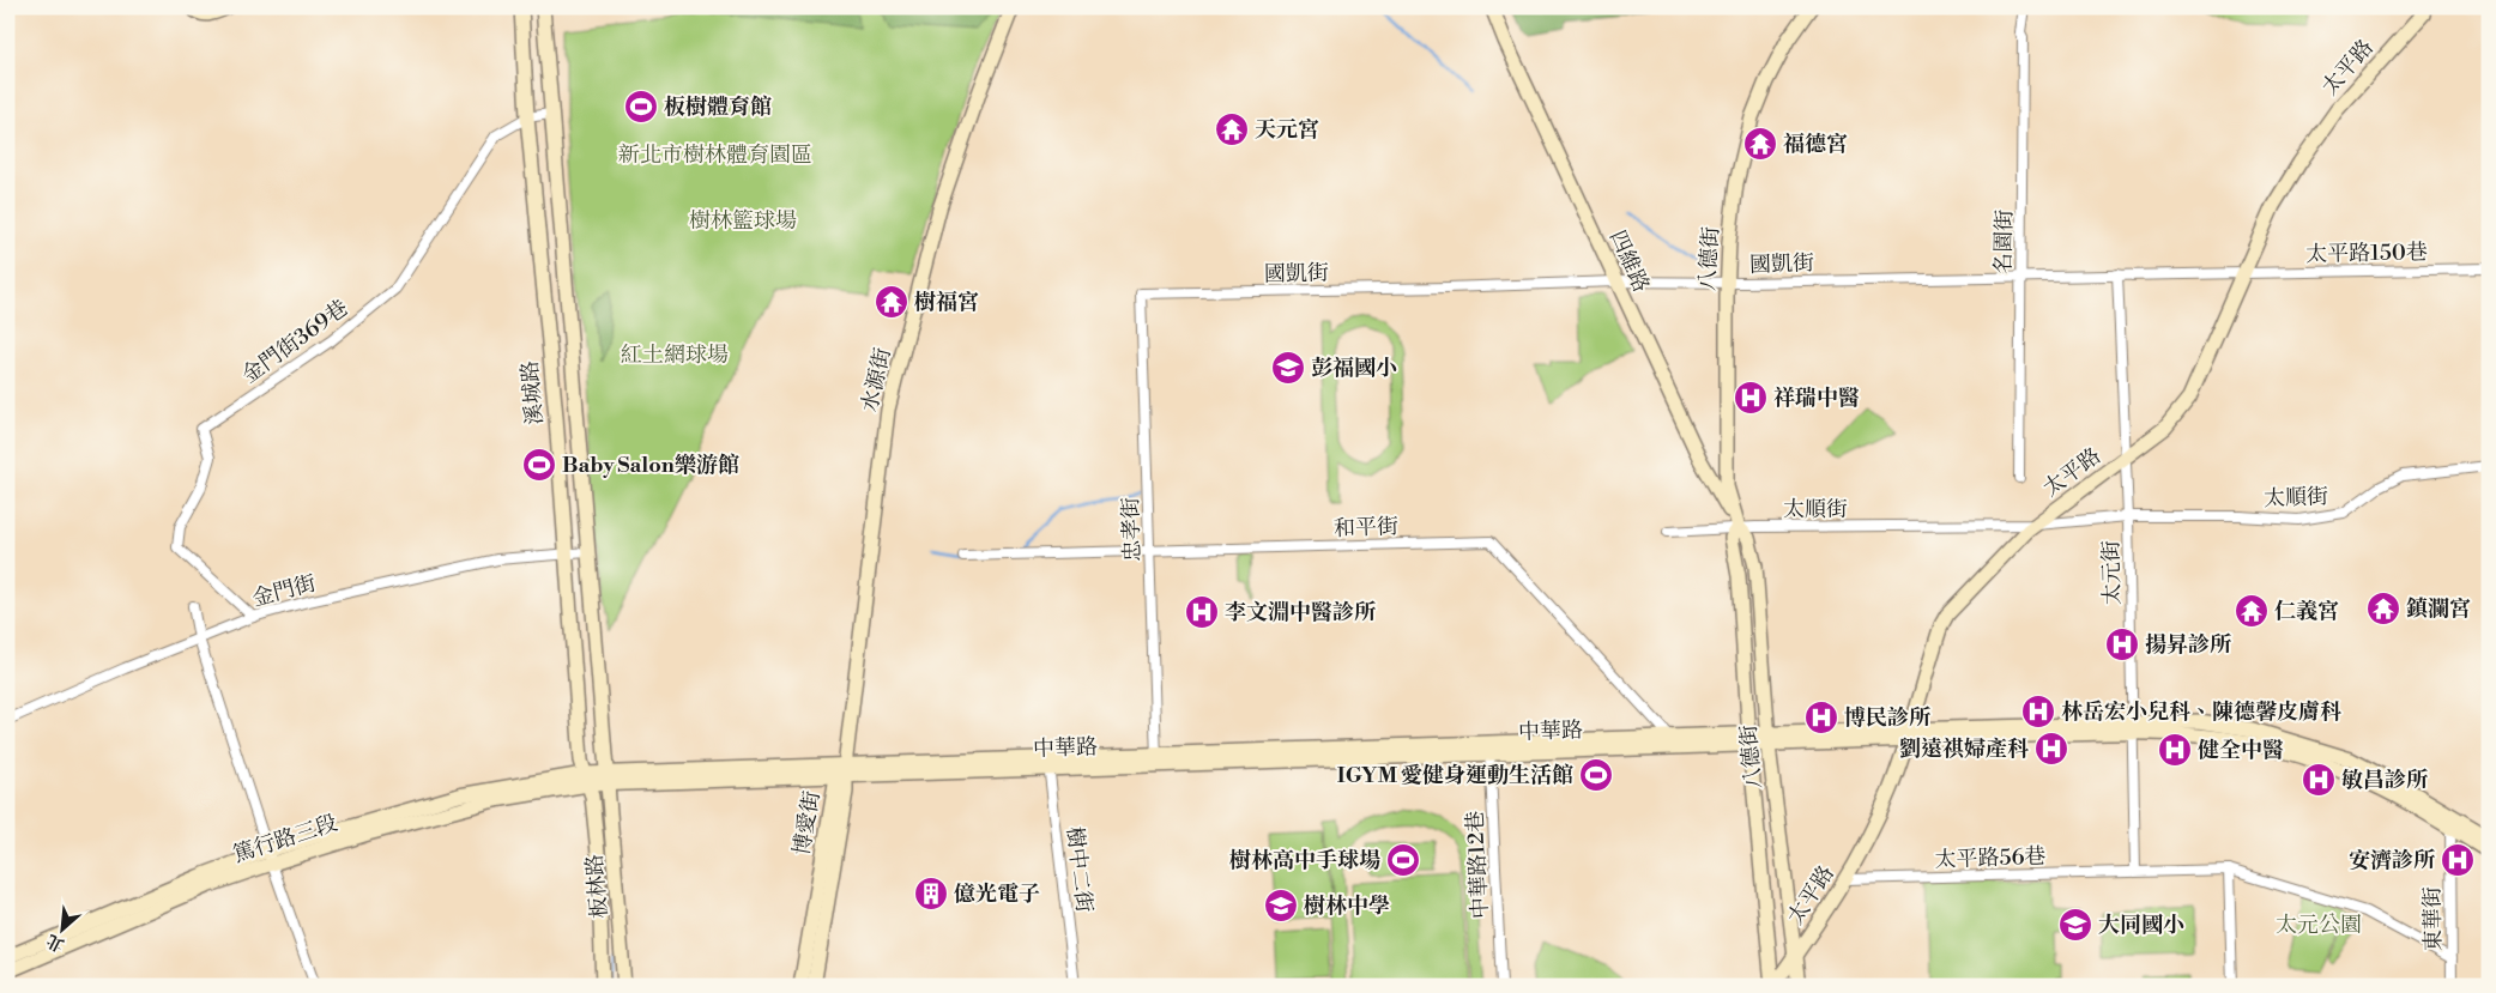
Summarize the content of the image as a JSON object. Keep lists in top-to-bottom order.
{
  "streets": {
    "street": [
      "太平路",
      "名園街",
      "太平路150巷",
      "八德街",
      "四維路",
      "國凱街",
      "金門街369巷",
      "水源街",
      "溪城路",
      "太順街",
      "和平街",
      "忠孝街",
      "太元街",
      "金門街",
      "中華路",
      "博愛街",
      "篤行路三段",
      "太平路56巷",
      "中華路12巷",
      "樹中二街",
      "板林路",
      "東華街"
    ]
  },
  "crossings": [
    ["太平路", "太平路150巷"],
    ["太平路", "八德街"],
    ["太平路", "國凱街"],
    ["太平路", "太順街"],
    ["太平路", "太元街"],
    ["太平路", "中華路"],
    ["太平路", "太平路56巷"],
    ["名園街", "國凱街"],
    ["太平路150巷", "國凱街"],
    ["八德街", "四維路"],
    ["八德街", "國凱街"],
    ["八德街", "太順街"],
    ["八德街", "中華路"],
    ["四維路", "國凱街"],
    ["四維路", "太順街"],
    ["國凱街", "忠孝街"],
    ["國凱街", "太元街"],
    ["金門街369巷", "溪城路"],
    ["金門街369巷", "金門街"],
    ["水源街", "中華路"],
    ["水源街", "博愛街"],
    ["溪城路", "金門街"],
    ["溪城路", "中華路"],
    ["溪城路", "篤行路三段"],
    ["溪城路", "板林路"],
    ["太順街", "太元街"],
    ["和平街", "忠孝街"],
    ["和平街", "中華路"],
    ["忠孝街", "中華路"],
    ["太元街", "中華路"],
    ["太元街", "太平路56巷"],
    ["中華路", "博愛街"],
    ["中華路", "篤行路三段"],
    ["中華路", "中華路12巷"],
    ["中華路", "樹中二街"],
    ["中華路", "板林路"],
    ["中華路", "東華街"],
    ["篤行路三段", "板林路"],
    ["太平路56巷", "東華街"]
  ],
  "parks": [
    "新北市樹林體育園區",
    "樹林籃球場",
    "紅土網球場",
    "太元公園"
  ],
  "places": {
    "sports": [
      "板樹體育館",
      "Baby Salon樂游館",
      "IGYM 愛健身運動生活館",
      "樹林高中手球場"
    ],
    "temple": [
      "天元宮",
      "福德宮",
      "樹福宮",
      "鎮瀾宮",
      "仁義宮"
    ],
    "school or university": ["彭福國小", "樹林中學", "大同國小"],
    "hospital": [
      "祥瑞中醫",
      "李文淵中醫診所",
      "揚昇診所",
      "林岳宏小兒科、陳德馨皮膚科",
      "博民診所",
      "劉遠祺婦產科",
      "健全中醫",
      "敏昌診所",
      "安濟診所"
    ],
    "building": ["億光電子"]
  },
  "north": "bottom left"
}
